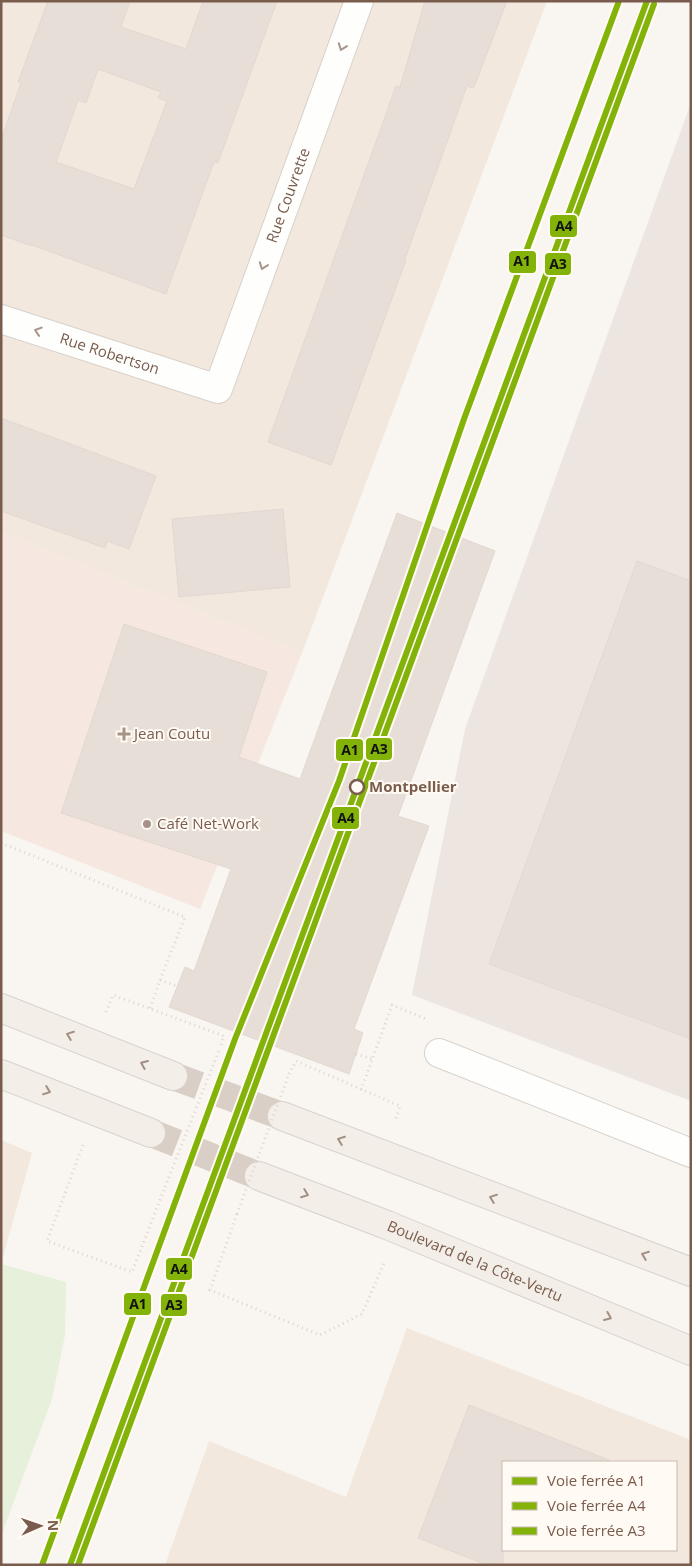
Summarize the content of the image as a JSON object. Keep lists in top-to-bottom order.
{
  "streets": {
    "main road": ["Boulevard de la Côte-Vertu"],
    "street": ["Rue Couvrette", "Rue Robertson"]
  },
  "crossings": [
    ["Rue Couvrette", "Rue Robertson"]
  ],
  "one_way": ["Rue Couvrette", "Rue Robertson"],
  "places": {
    "health": ["Jean Coutu"],
    "other": ["Montpellier", "Café Net-Work"]
  },
  "lines": ["rail line A1", "rail line A4", "rail line A3"],
  "legend": ["Voie ferrée A1", "Voie ferrée A4", "Voie ferrée A3"],
  "north": "right"
}
